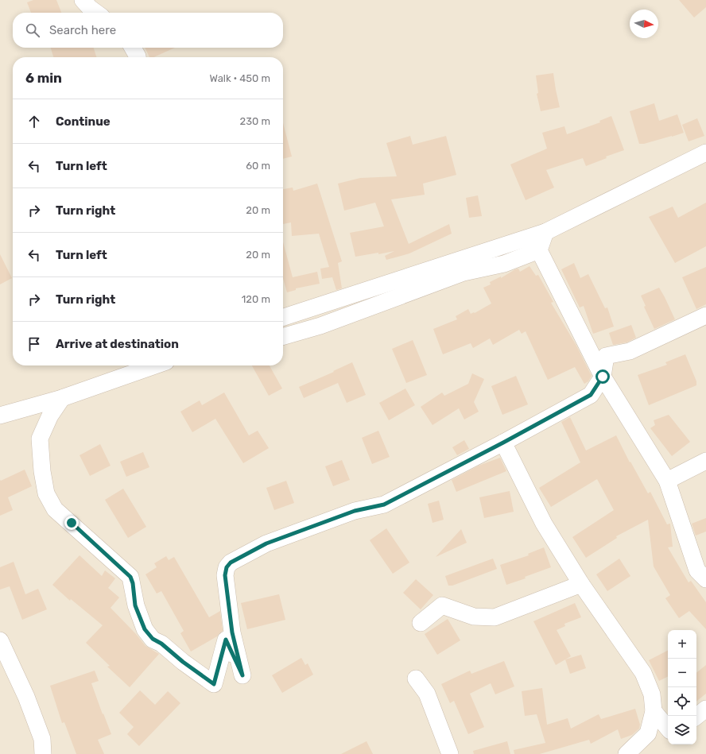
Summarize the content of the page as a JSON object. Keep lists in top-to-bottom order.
{
  "north": "right",
  "page": {
    "search": "Search here",
    "heading": ["6 min", "Walk · 450 m"],
    "list": [
      ["Continue", "230 m"],
      ["Turn left", "60 m"],
      ["Turn right", "20 m"],
      ["Turn left", "20 m"],
      ["Turn right", "120 m"],
      "Arrive at destination"
    ],
    "map_buttons": ["+", "−"]
  }
}
